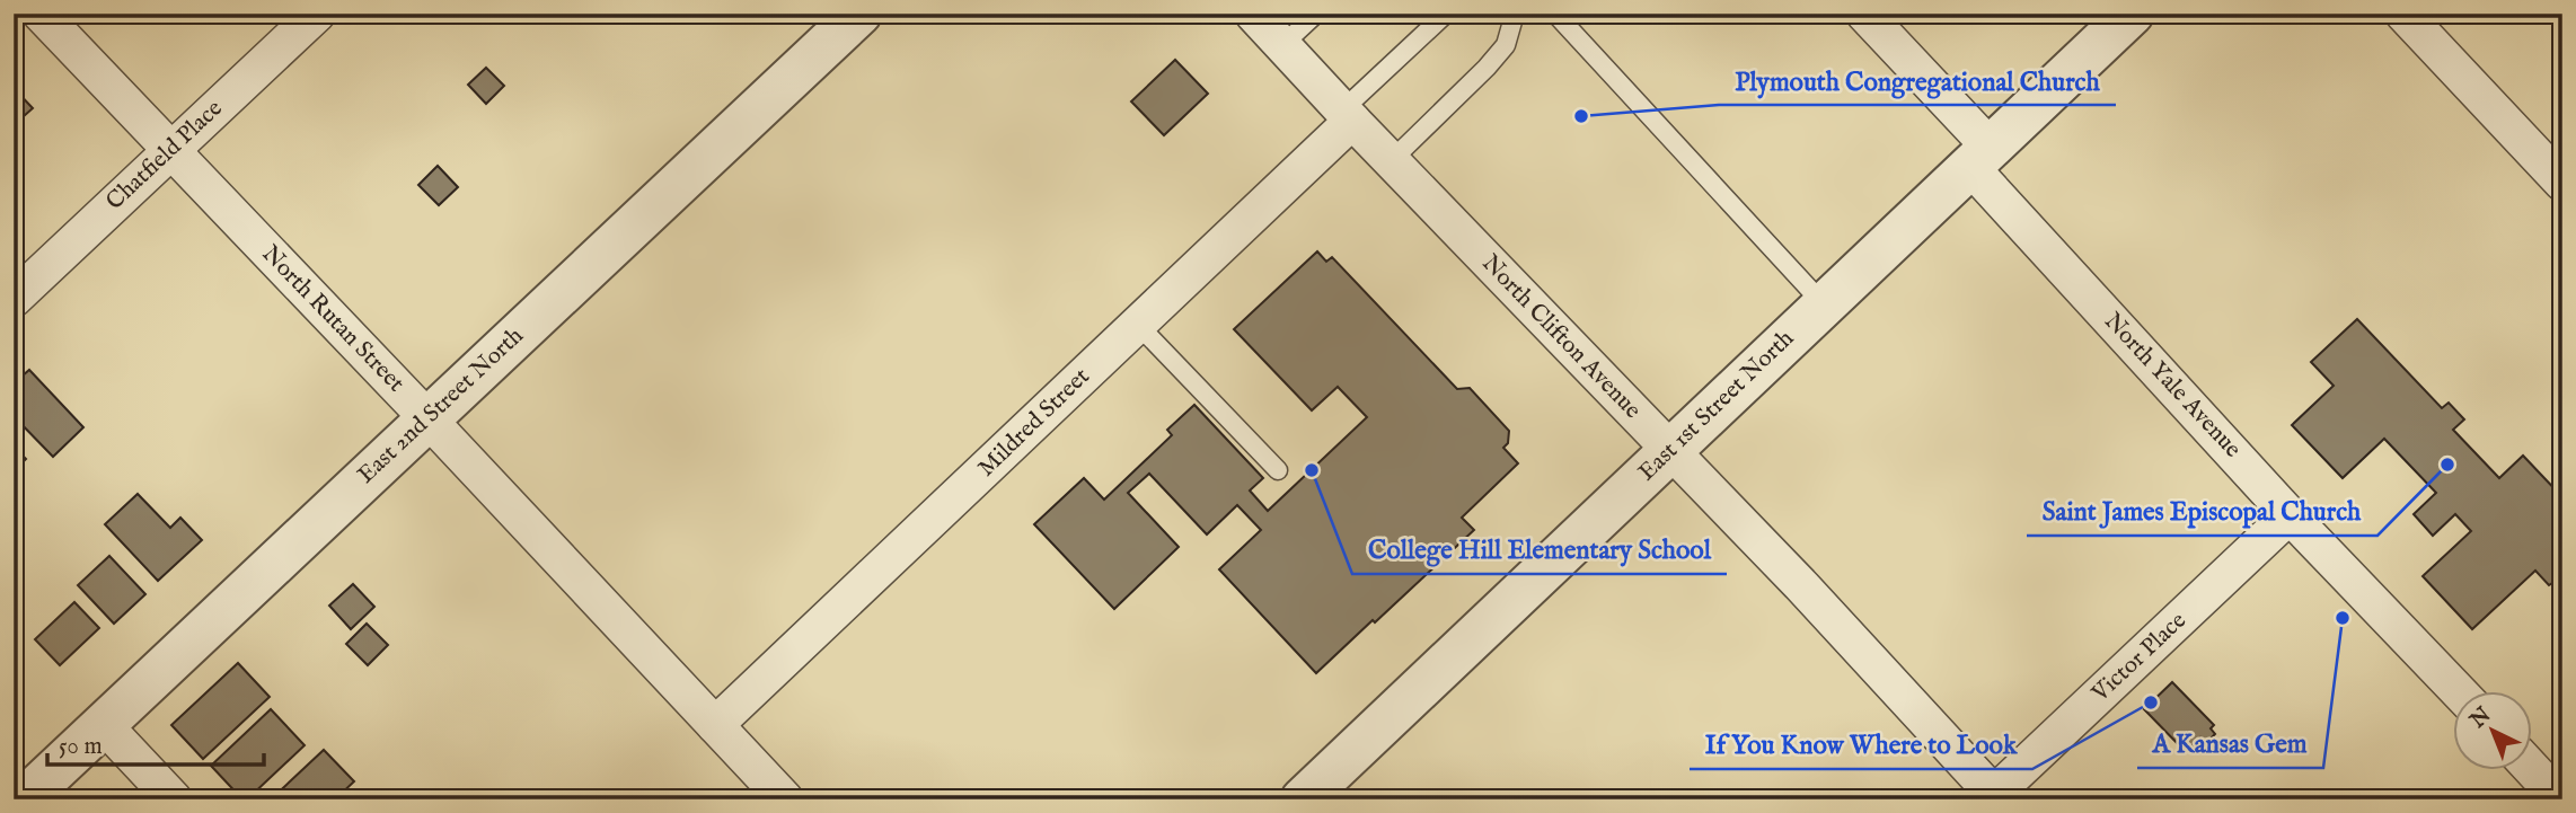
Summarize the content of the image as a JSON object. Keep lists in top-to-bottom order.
{
  "streets": {
    "street": [
      "Chatfield Place",
      "North Rutan Street",
      "North Clifton Avenue",
      "North Yale Avenue",
      "East 2nd Street North",
      "East 1st Street North",
      "Mildred Street",
      "Victor Place"
    ]
  },
  "crossings": [
    ["Chatfield Place", "North Rutan Street"],
    ["North Rutan Street", "East 2nd Street North"],
    ["North Rutan Street", "Mildred Street"],
    ["North Clifton Avenue", "East 1st Street North"],
    ["North Clifton Avenue", "Mildred Street"],
    ["North Clifton Avenue", "Victor Place"],
    ["North Yale Avenue", "East 1st Street North"],
    ["North Yale Avenue", "Victor Place"]
  ],
  "places": [
    "Plymouth Congregational Church",
    "Saint James Episcopal Church",
    "College Hill Elementary School",
    "A Kansas Gem",
    "If You Know Where to Look"
  ],
  "scale_bar": "50 m",
  "north": "top left"
}
